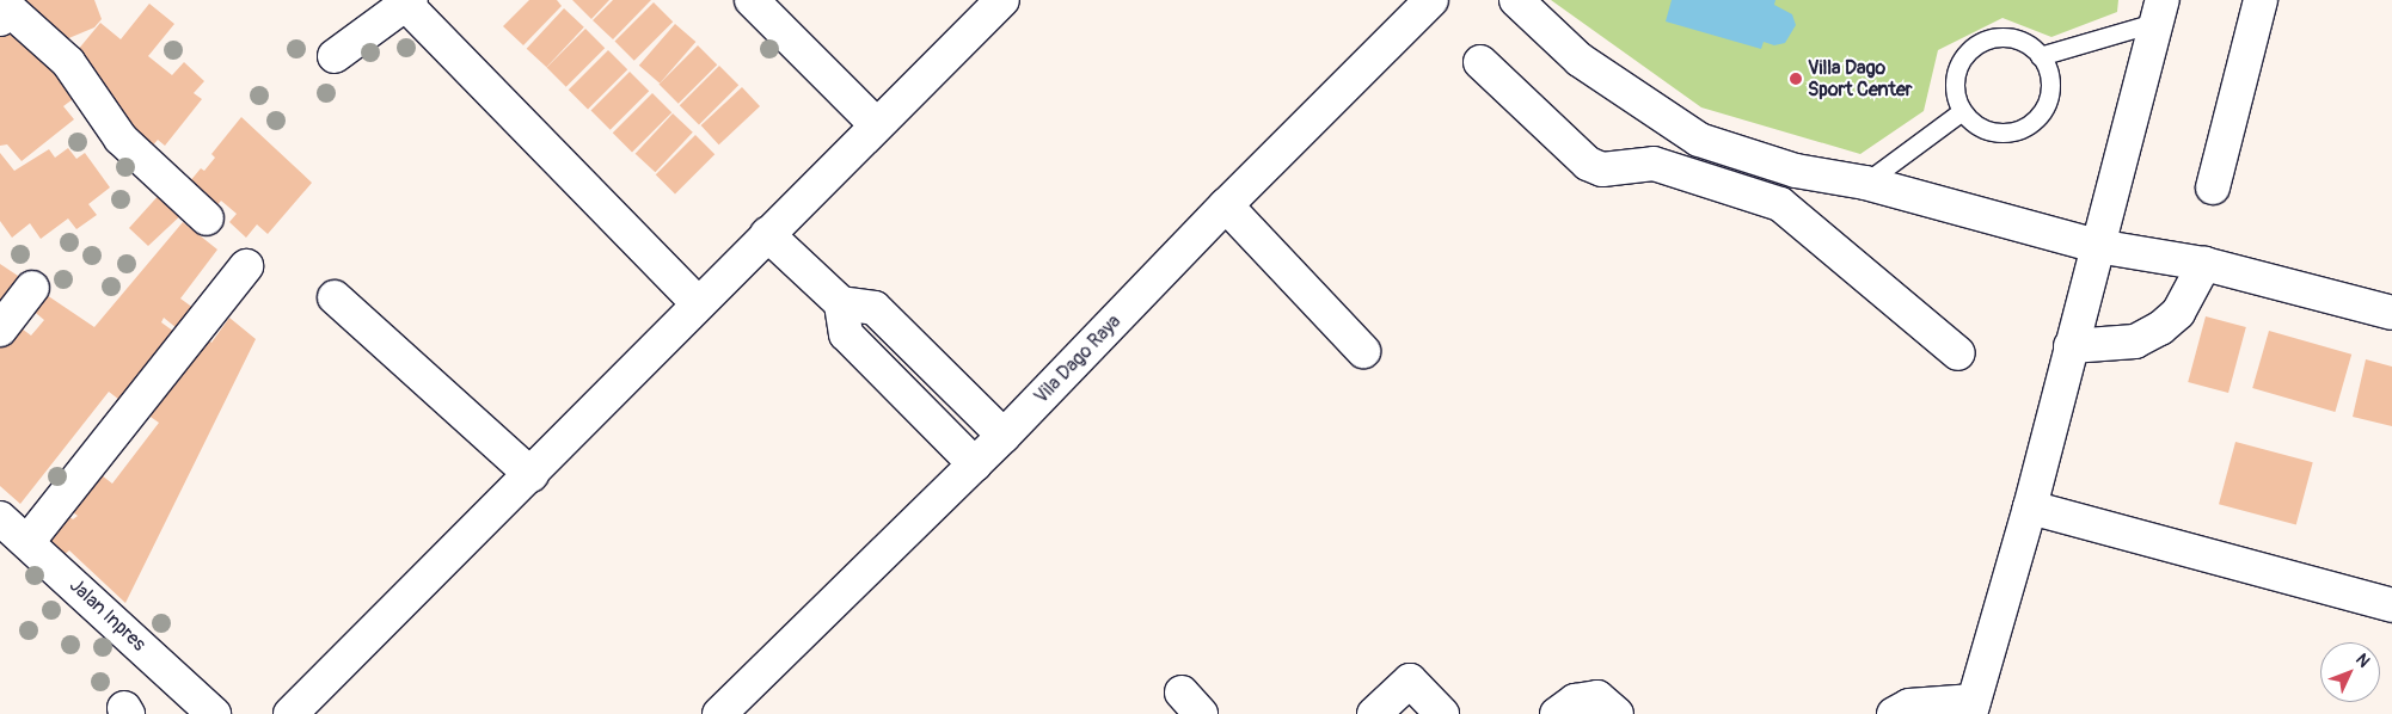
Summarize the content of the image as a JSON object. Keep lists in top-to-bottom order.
{
  "streets": {
    "street": ["Vila Dago Raya", "Jalan Inpres"]
  },
  "places": ["Villa Dago Sport Center"],
  "north": "top right"
}
